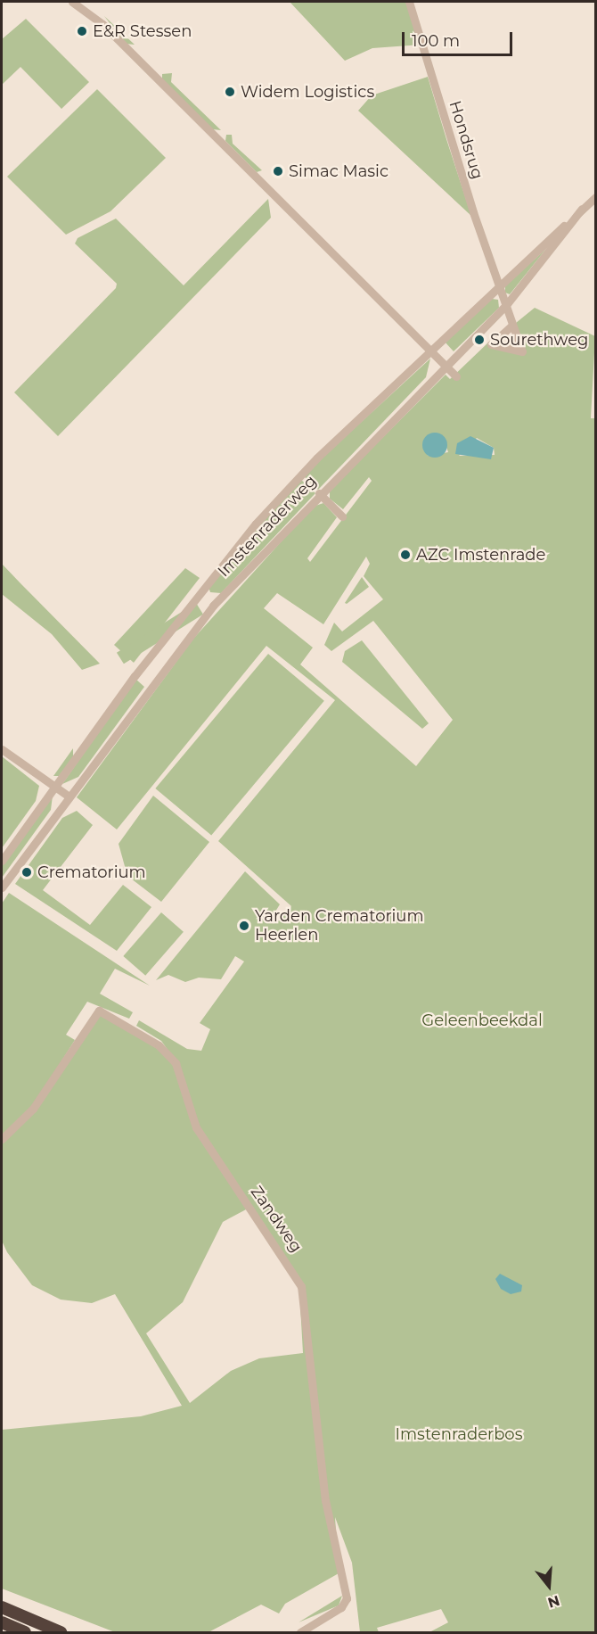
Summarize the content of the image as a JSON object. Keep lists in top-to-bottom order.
{
  "streets": {
    "street": ["Hondsrug", "Imstenraderweg", "Zandweg"]
  },
  "crossings": [
    ["Hondsrug", "Imstenraderweg"]
  ],
  "parks": ["Geleenbeekdal", "Imstenraderbos"],
  "places": [
    "E&R Stessen",
    "Widem Logistics",
    "Simac Masic",
    "Sourethweg",
    "AZC Imstenrade",
    "Crematorium",
    "Yarden Crematorium Heerlen"
  ],
  "scale_bar": "100 m",
  "north": "bottom"
}
